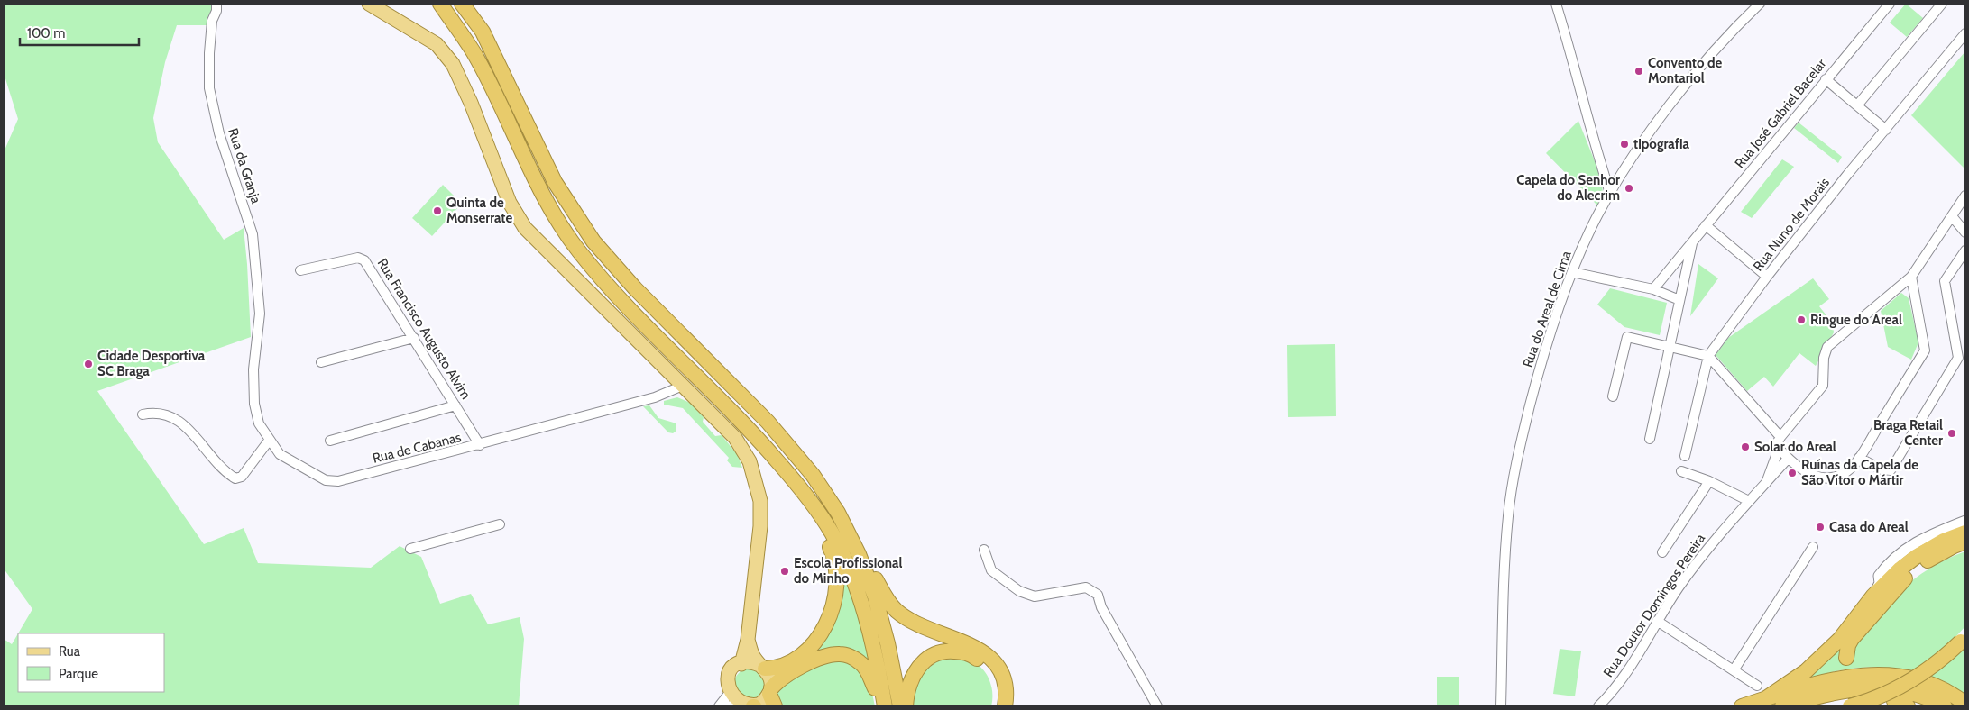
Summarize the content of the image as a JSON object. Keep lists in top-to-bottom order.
{
  "streets": {
    "street": [
      "Rua José Gabriel Bacelar",
      "Rua da Granja",
      "Rua Nuno de Morais",
      "Rua do Areal de Cima",
      "Rua Francisco Augusto Alvim",
      "Rua de Cabanas",
      "Rua Doutor Domingos Pereira"
    ]
  },
  "crossings": [
    ["Rua da Granja", "Rua de Cabanas"],
    ["Rua Francisco Augusto Alvim", "Rua de Cabanas"]
  ],
  "places": [
    "Convento de Montariol",
    "tipografia",
    "Capela do Senhor do Alecrim",
    "Quinta de Monserrate",
    "Ringue do Areal",
    "Cidade Desportiva SC Braga",
    "Braga Retail Center",
    "Solar do Areal",
    "Ruínas da Capela de São Vítor o Mártir",
    "Casa do Areal",
    "Escola Profissional do Minho"
  ],
  "legend": ["Rua", "Parque"],
  "scale_bar": "100 m"
}
